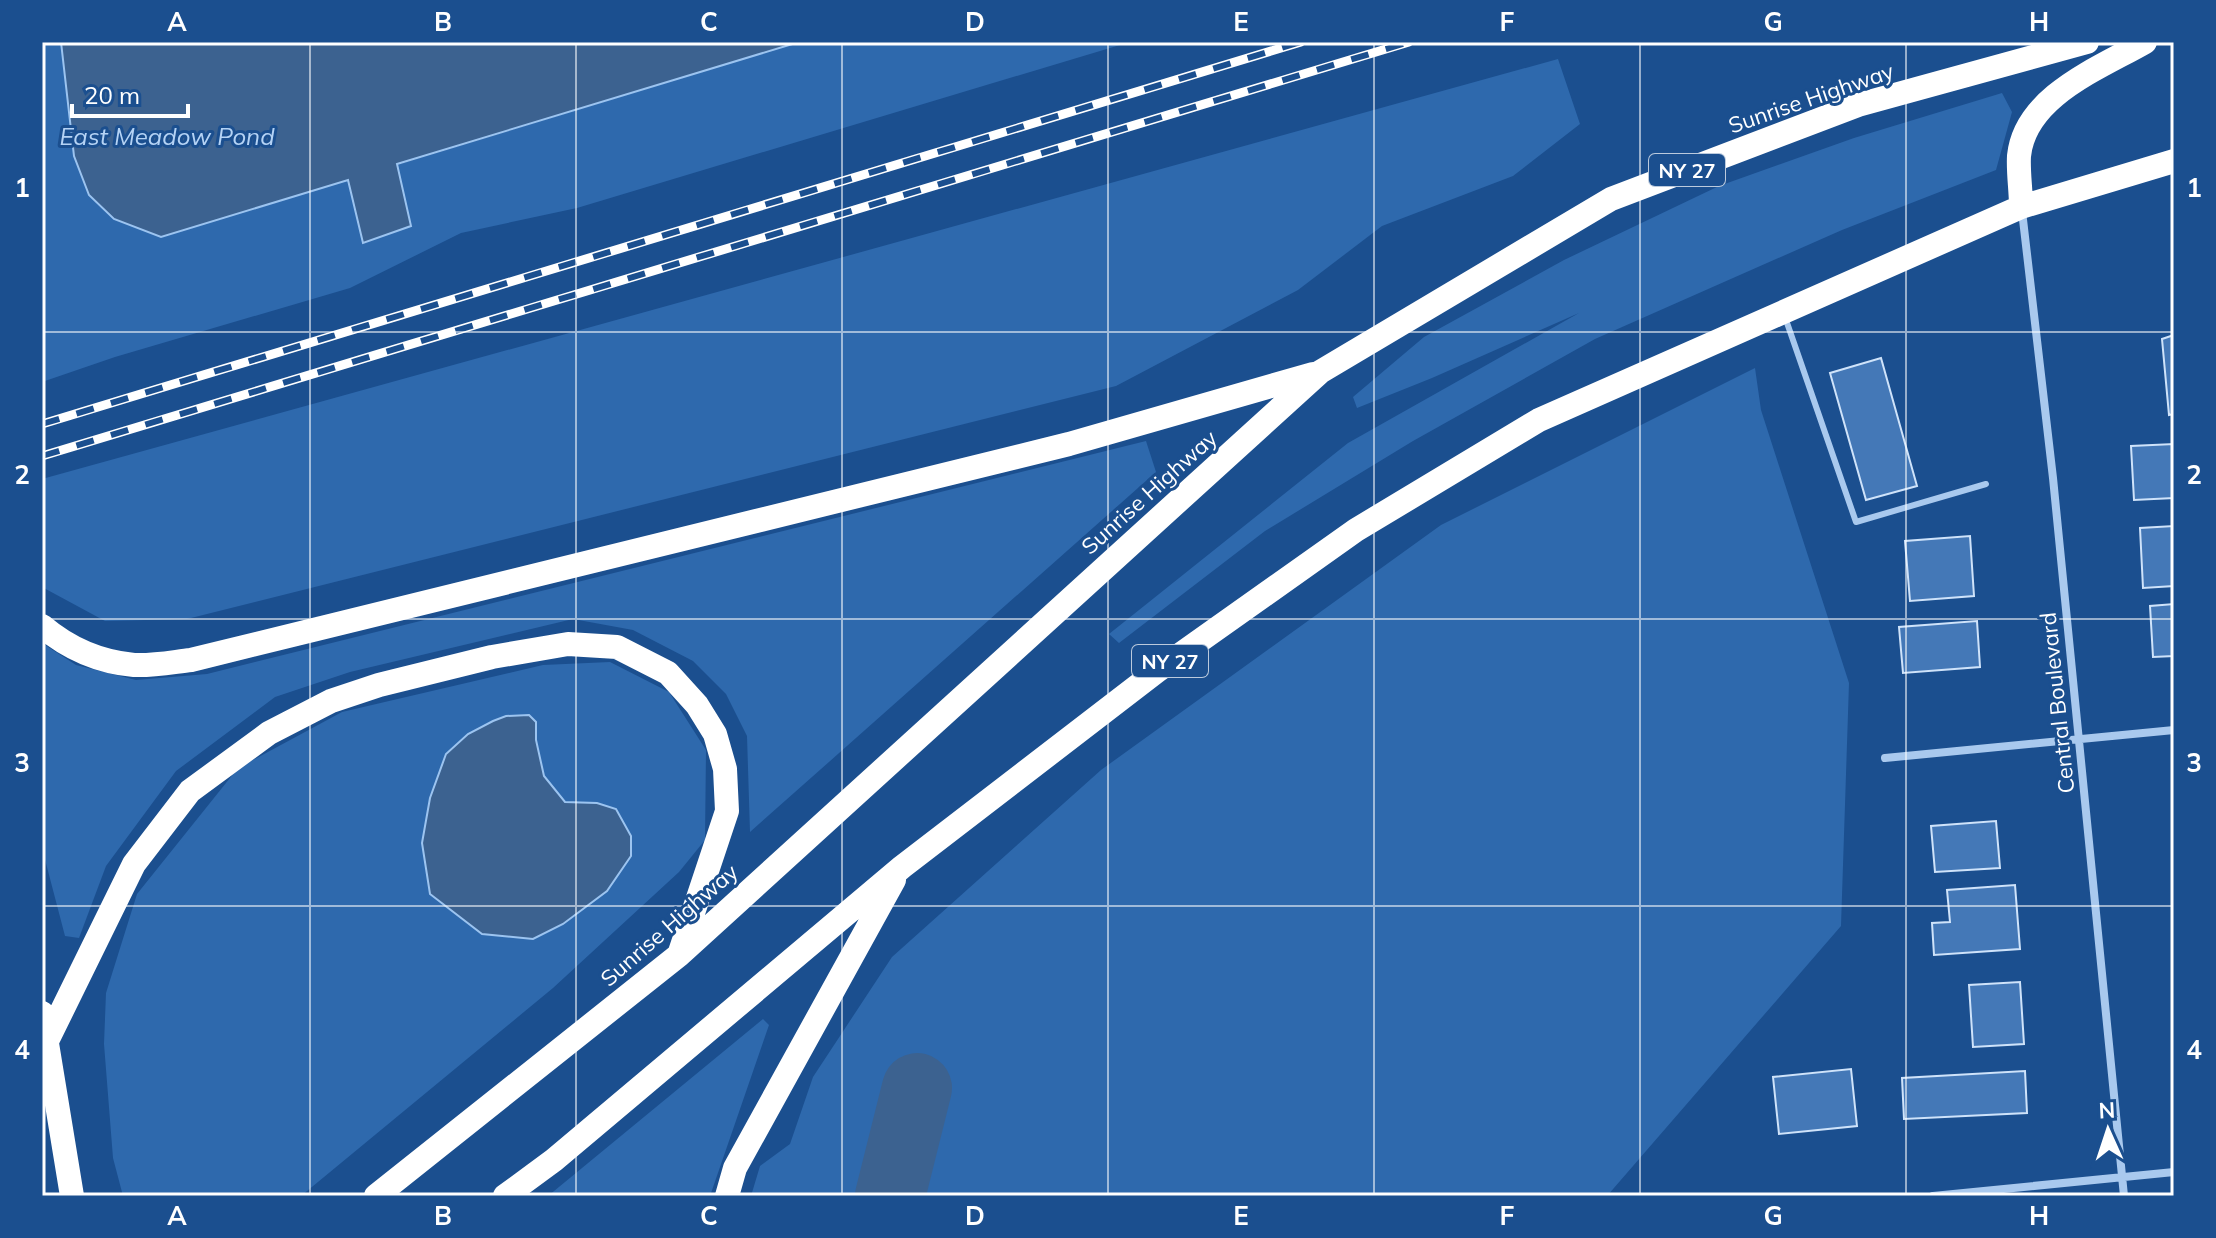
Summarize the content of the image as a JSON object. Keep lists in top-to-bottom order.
{
  "streets": {
    "highway": ["Sunrise Highway", "NY 27"],
    "street": ["Central Boulevard"]
  },
  "crossings": [
    ["NY 27", "Central Boulevard"]
  ],
  "water": ["East Meadow Pond"],
  "scale_bar": "20 m",
  "north": "top",
  "grid": {
    "columns": [
      "A",
      "B",
      "C",
      "D",
      "E",
      "F",
      "G",
      "H"
    ],
    "rows": [
      "1",
      "2",
      "3",
      "4"
    ]
  }
}
